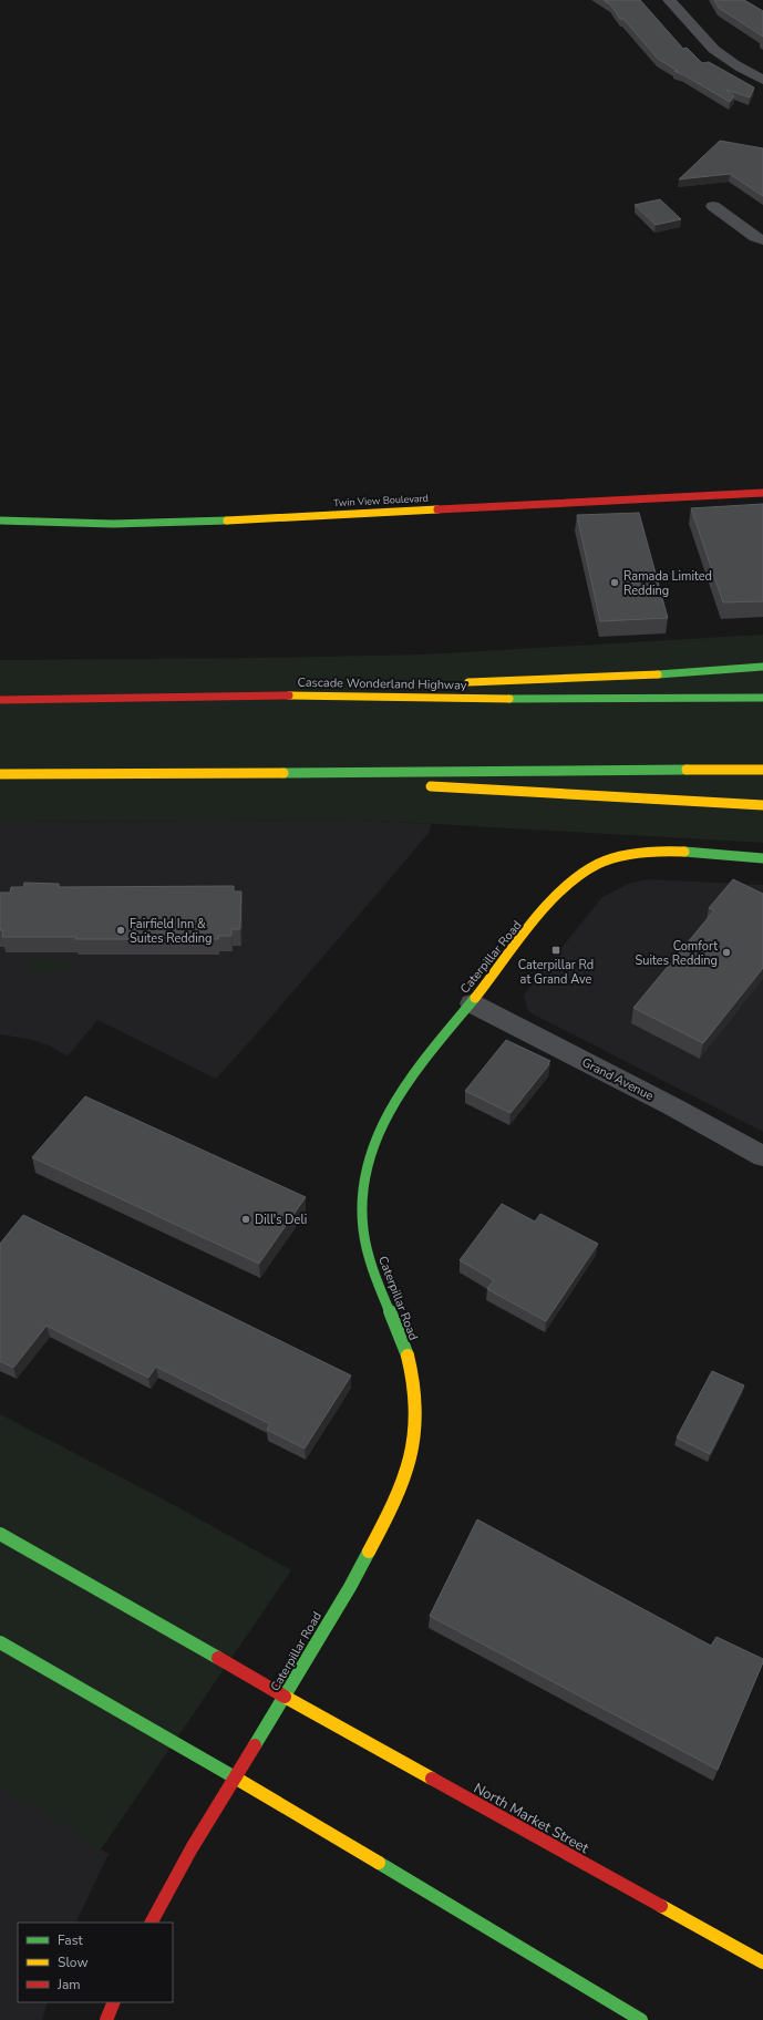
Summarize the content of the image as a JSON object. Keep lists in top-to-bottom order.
{
  "streets": {
    "main road": [
      "Twin View Boulevard",
      "Cascade Wonderland Highway",
      "Caterpillar Road",
      "North Market Street"
    ],
    "street": ["Grand Avenue"]
  },
  "crossings": [
    ["Caterpillar Road", "Grand Avenue"],
    ["Caterpillar Road", "North Market Street"]
  ],
  "places": {
    "other": [
      "Ramada Limited Redding",
      "Fairfield Inn & Suites Redding",
      "Comfort Suites Redding",
      "Dill's Deli"
    ],
    "transit": ["Caterpillar Rd at Grand Ave"]
  },
  "legend": ["Fast", "Slow", "Jam"]
}
